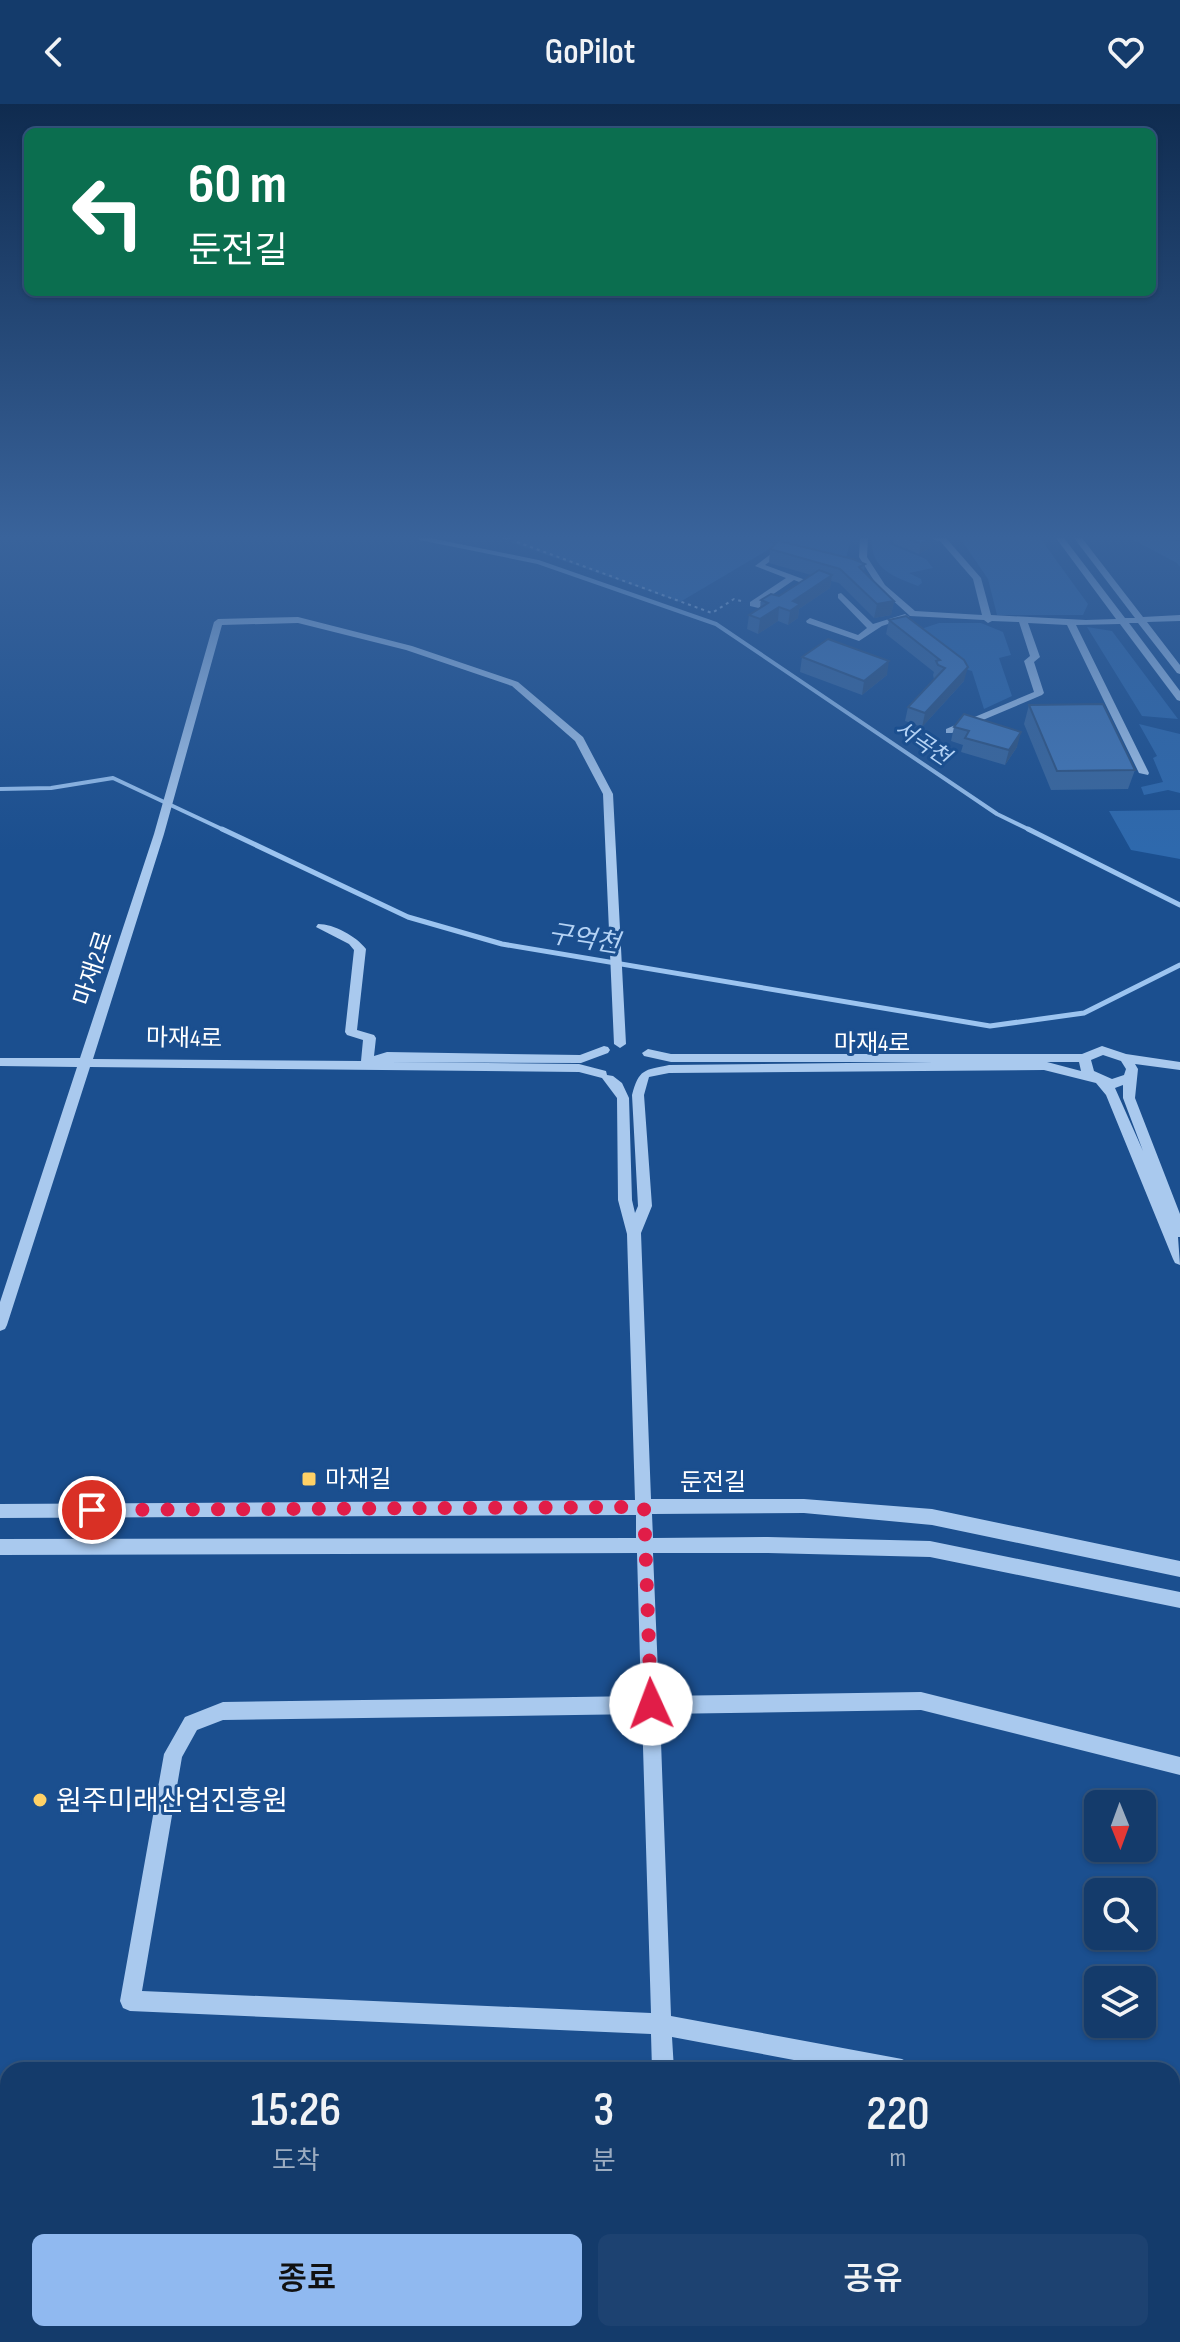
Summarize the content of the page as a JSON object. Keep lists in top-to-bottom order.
{
  "streets": {
    "street": ["마재2로", "마재4로", "둔전길"]
  },
  "crossings": [
    ["마재2로", "마재4로"]
  ],
  "water": ["서곡천", "구억천"],
  "places": {
    "transit": ["마재길"],
    "other": ["원주미래산업진흥원"]
  },
  "north": "bottom",
  "page": {
    "header": "GoPilot",
    "turn": ["60 m", "둔전길"],
    "eta": [
      "15:26",
      "도착",
      "3",
      "분",
      "220",
      "m"
    ],
    "buttons": ["종료", "공유"]
  }
}
